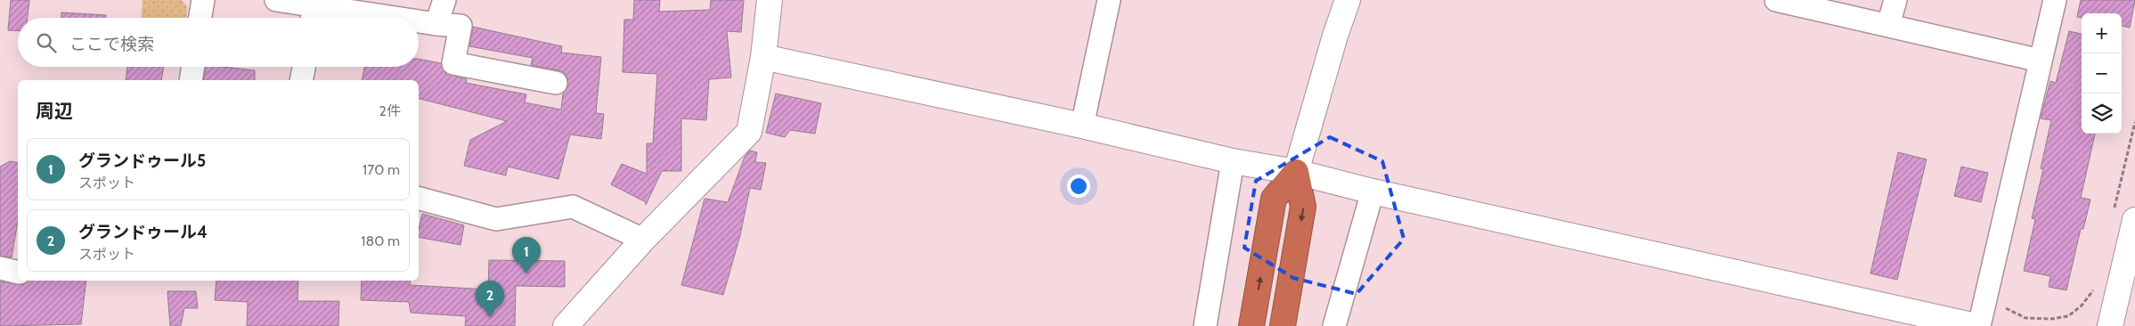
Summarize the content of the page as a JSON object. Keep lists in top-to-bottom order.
{
  "page": {
    "map_buttons": ["+", "−"],
    "search": "ここで検索",
    "heading": ["周辺", "2件"],
    "list": [
      {
        "mark": "1",
        "name": "グランドゥール5",
        "note": "スポット",
        "value": "170 m"
      },
      {
        "mark": "2",
        "name": "グランドゥール4",
        "note": "スポット",
        "value": "180 m"
      }
    ],
    "pins": ["1", "2"]
  }
}
